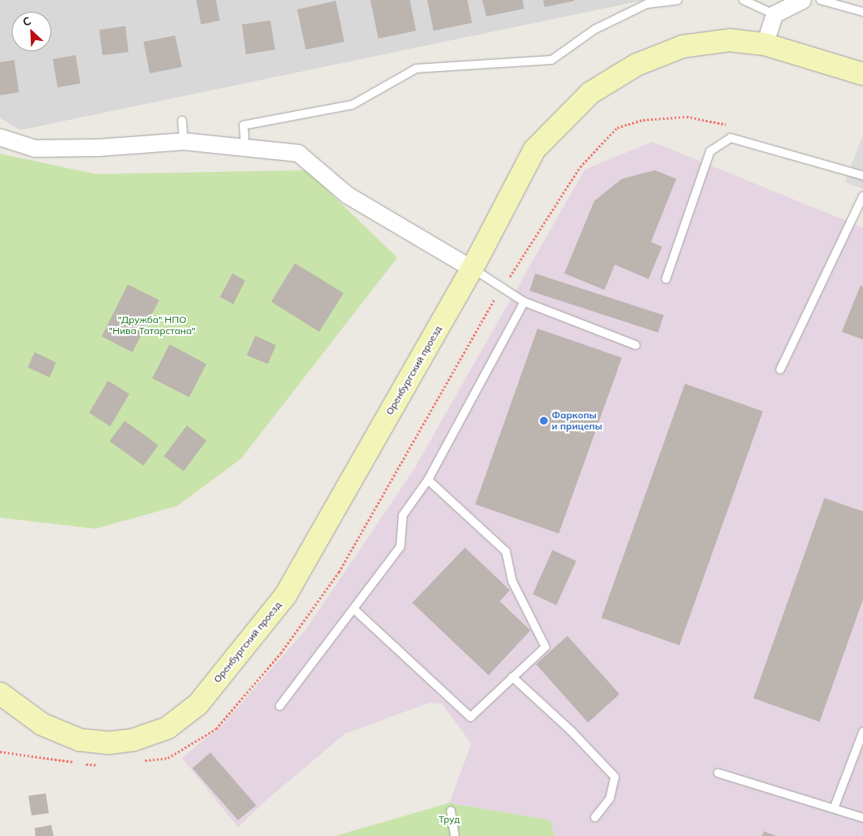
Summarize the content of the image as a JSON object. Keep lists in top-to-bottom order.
{
  "streets": {
    "main road": ["Оренбургский проезд"]
  },
  "parks": ["\"Дружба\" НПО \"Нива Татарстана\"", "Труд"],
  "places": ["Фаркопы и прицепы"],
  "north": "top left"
}
